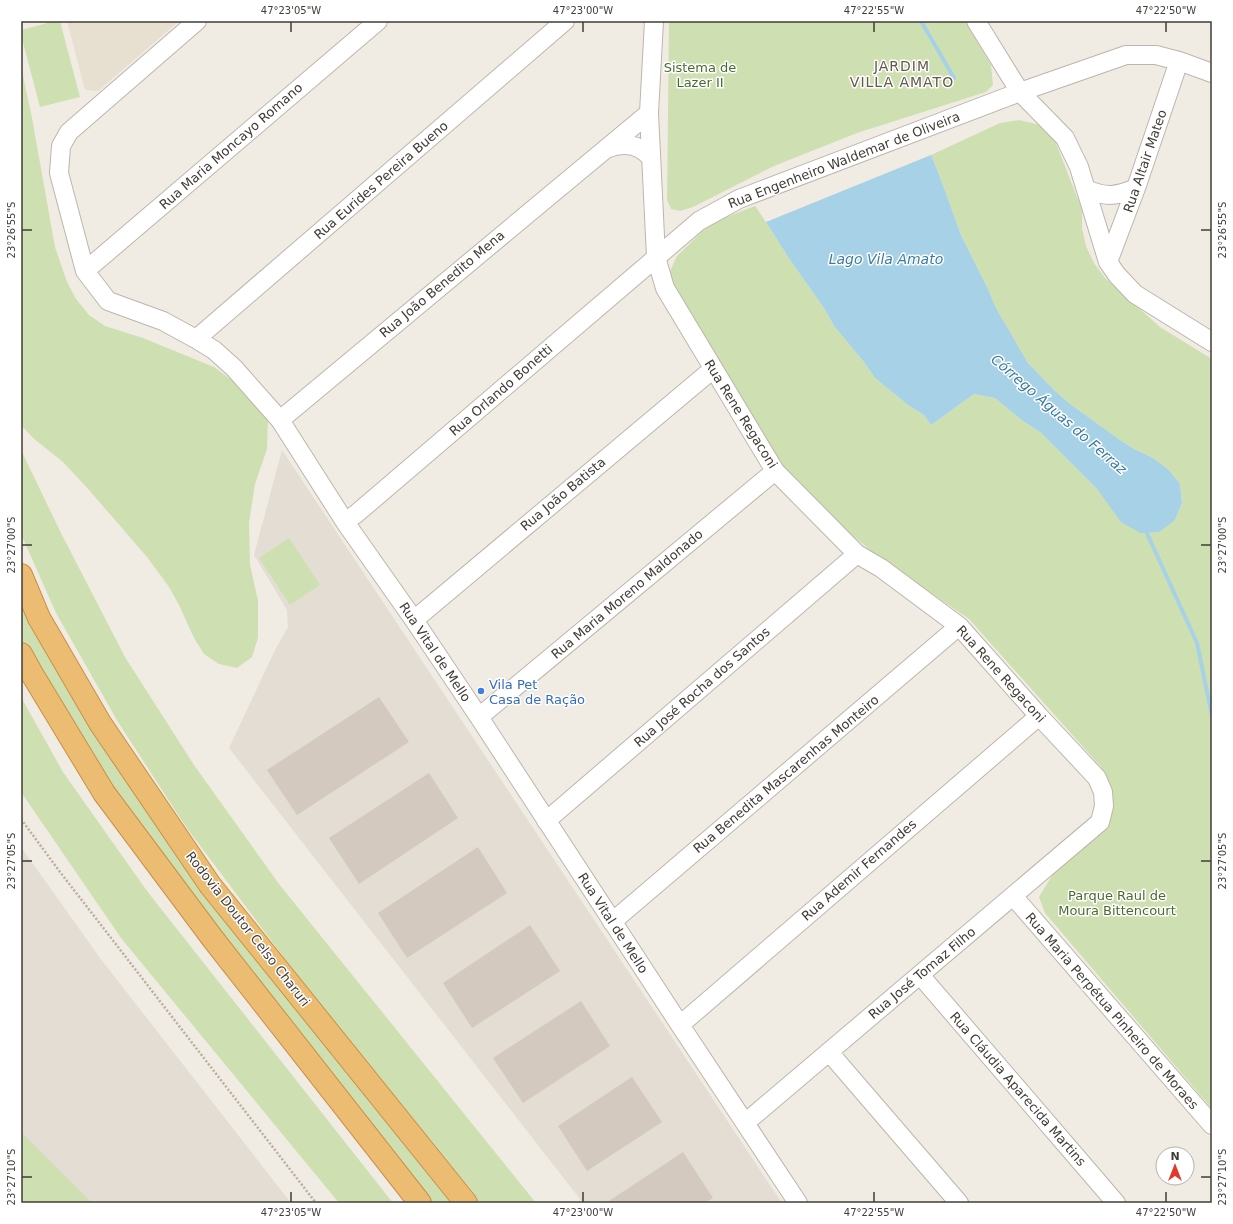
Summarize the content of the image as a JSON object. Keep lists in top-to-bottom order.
{
  "streets": {
    "highway": ["Rodovia Doutor Celso Charuri"],
    "street": [
      "Rua Maria Moncayo Romano",
      "Rua Engenheiro Waldemar de Oliveira",
      "Rua Altair Mateo",
      "Rua Eurides Pereira Bueno",
      "Rua João Benedito Mena",
      "Rua Orlando Bonetti",
      "Rua Rene Regaconi",
      "Rua João Batista",
      "Rua Maria Moreno Maldonado",
      "Rua Vital de Mello",
      "Rua José Rocha dos Santos",
      "Rua Benedita Mascarenhas Monteiro",
      "Rua Ademir Fernandes",
      "Rua José Tomaz Filho",
      "Rua Maria Perpétua Pinheiro de Moraes",
      "Rua Cláudia Aparecida Martins"
    ]
  },
  "crossings": [
    ["Rua Maria Moncayo Romano", "Rua Vital de Mello"],
    ["Rua Engenheiro Waldemar de Oliveira", "Rua Altair Mateo"],
    ["Rua Engenheiro Waldemar de Oliveira", "Rua Orlando Bonetti"],
    ["Rua Engenheiro Waldemar de Oliveira", "Rua Rene Regaconi"],
    ["Rua Eurides Pereira Bueno", "Rua Vital de Mello"],
    ["Rua João Benedito Mena", "Rua Rene Regaconi"],
    ["Rua João Benedito Mena", "Rua Vital de Mello"],
    ["Rua Orlando Bonetti", "Rua Rene Regaconi"],
    ["Rua Orlando Bonetti", "Rua Vital de Mello"],
    ["Rua Rene Regaconi", "Rua João Batista"],
    ["Rua Rene Regaconi", "Rua Maria Moreno Maldonado"],
    ["Rua Rene Regaconi", "Rua José Rocha dos Santos"],
    ["Rua Rene Regaconi", "Rua Benedita Mascarenhas Monteiro"],
    ["Rua Rene Regaconi", "Rua Ademir Fernandes"],
    ["Rua Rene Regaconi", "Rua José Tomaz Filho"],
    ["Rua João Batista", "Rua Vital de Mello"],
    ["Rua Maria Moreno Maldonado", "Rua Vital de Mello"],
    ["Rua Vital de Mello", "Rua José Rocha dos Santos"],
    ["Rua Vital de Mello", "Rua Benedita Mascarenhas Monteiro"],
    ["Rua Vital de Mello", "Rua Ademir Fernandes"],
    ["Rua Vital de Mello", "Rua José Tomaz Filho"],
    ["Rua José Tomaz Filho", "Rua Maria Perpétua Pinheiro de Moraes"],
    ["Rua José Tomaz Filho", "Rua Cláudia Aparecida Martins"]
  ],
  "districts": ["JARDIM VILLA AMATO"],
  "water": ["Lago Vila Amato", "Córrego Águas do Ferraz"],
  "parks": ["Sistema de Lazer II", "Parque Raul de Moura Bittencourt"],
  "places": ["Vila Pet Casa de Ração"],
  "north": "top",
  "coordinates": [
    "47°23'05\"W",
    "47°23'00\"W",
    "47°22'55\"W",
    "47°22'50\"W",
    "23°26'55\"S",
    "23°27'00\"S",
    "23°27'05\"S",
    "23°27'10\"S"
  ]
}
